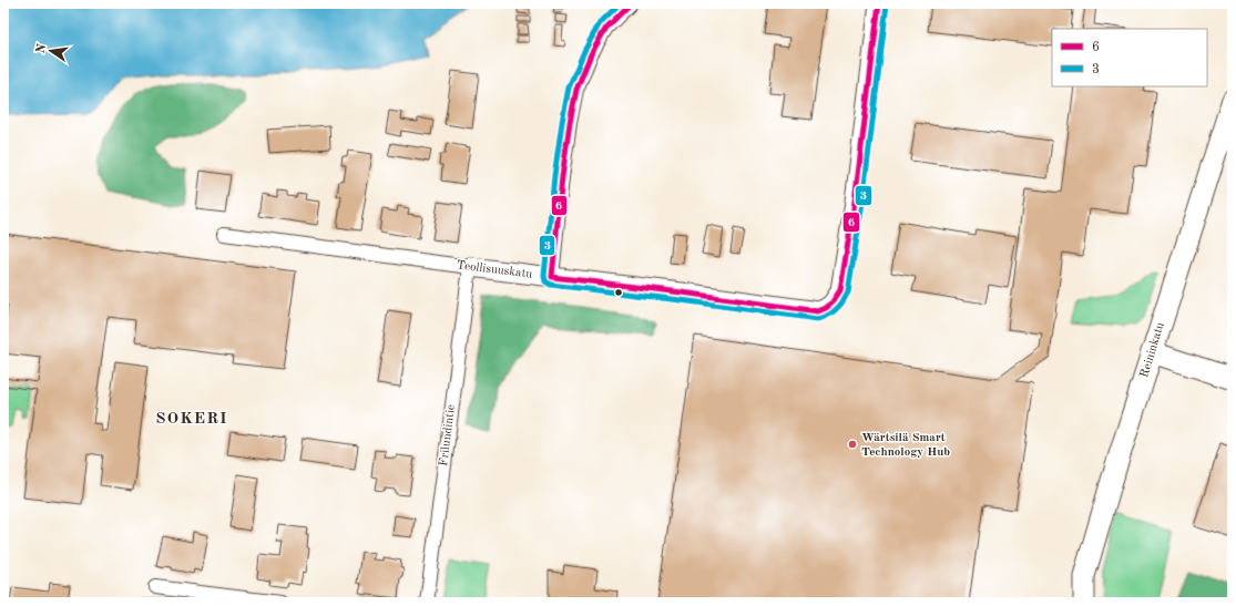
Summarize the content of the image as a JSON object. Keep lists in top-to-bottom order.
{
  "streets": {
    "main road": ["Reininkatu"],
    "street": ["Teollisuuskatu", "Frilundintie"]
  },
  "crossings": [
    ["Teollisuuskatu", "Frilundintie"]
  ],
  "districts": ["SOKERI"],
  "places": ["Wärtsilä Smart Technology Hub"],
  "lines": ["transit line 6", "transit line 3"],
  "legend": ["6", "3"],
  "north": "left"
}
